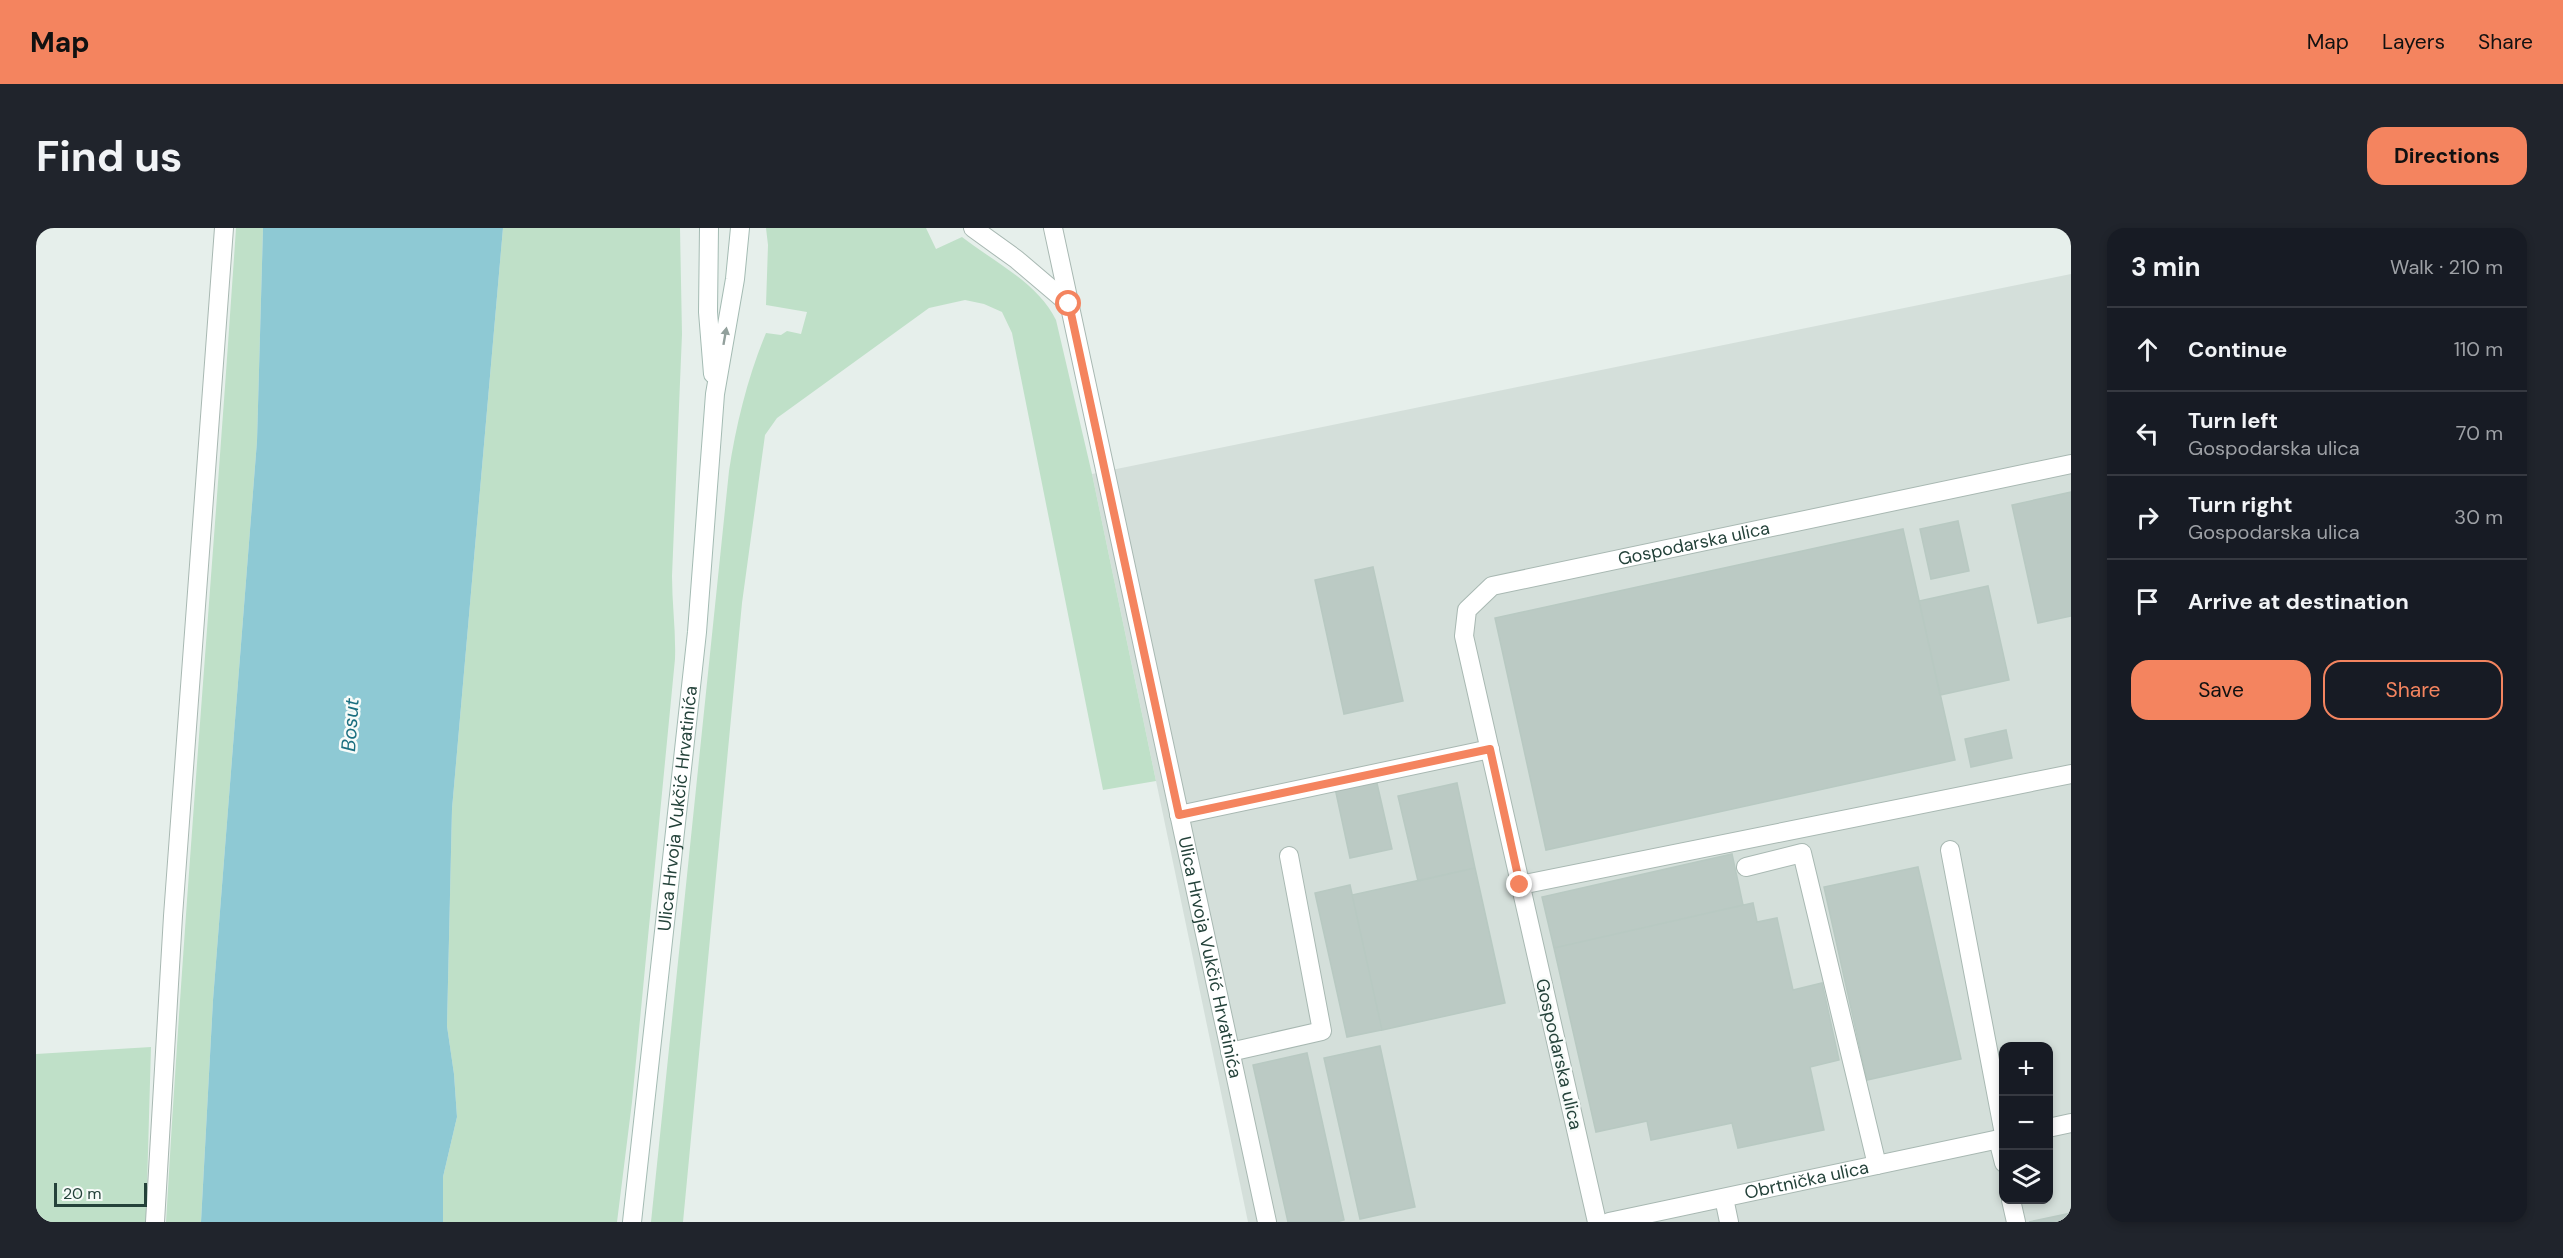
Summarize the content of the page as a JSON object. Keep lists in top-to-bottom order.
{
  "streets": {
    "street": ["Gospodarska ulica", "Ulica Hrvoja Vukčić Hrvatinića", "Obrtnička ulica"]
  },
  "water": ["Bosut"],
  "scale_bar": "20 m",
  "page": {
    "header": "Map",
    "nav": ["Map", "Layers", "Share"],
    "buttons": [
      "Directions",
      ["Save", "Share"]
    ],
    "title": "Find us",
    "heading": ["3 min", "Walk · 210 m"],
    "list": [
      ["Continue", "110 m"],
      ["Turn left", "Gospodarska ulica", "70 m"],
      ["Turn right", "Gospodarska ulica", "30 m"],
      "Arrive at destination"
    ],
    "map_buttons": ["+", "−"],
    "scale": "20 m"
  }
}
